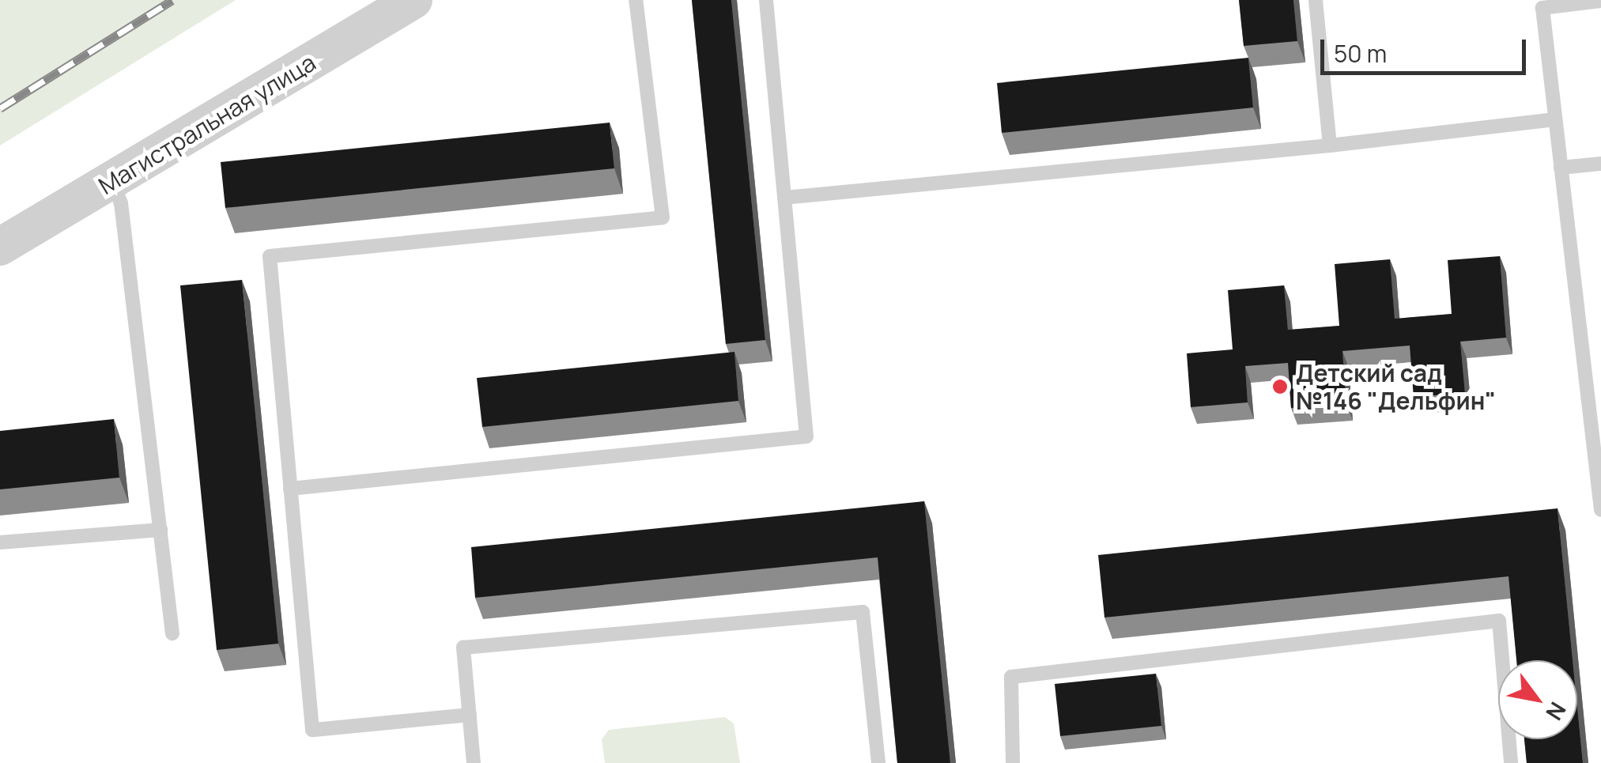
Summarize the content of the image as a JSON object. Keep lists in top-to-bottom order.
{
  "streets": {
    "street": ["Магистральная улица"]
  },
  "places": ["Детский сад №146 \"Дельфин\""],
  "scale_bar": "50 m",
  "north": "bottom right"
}
